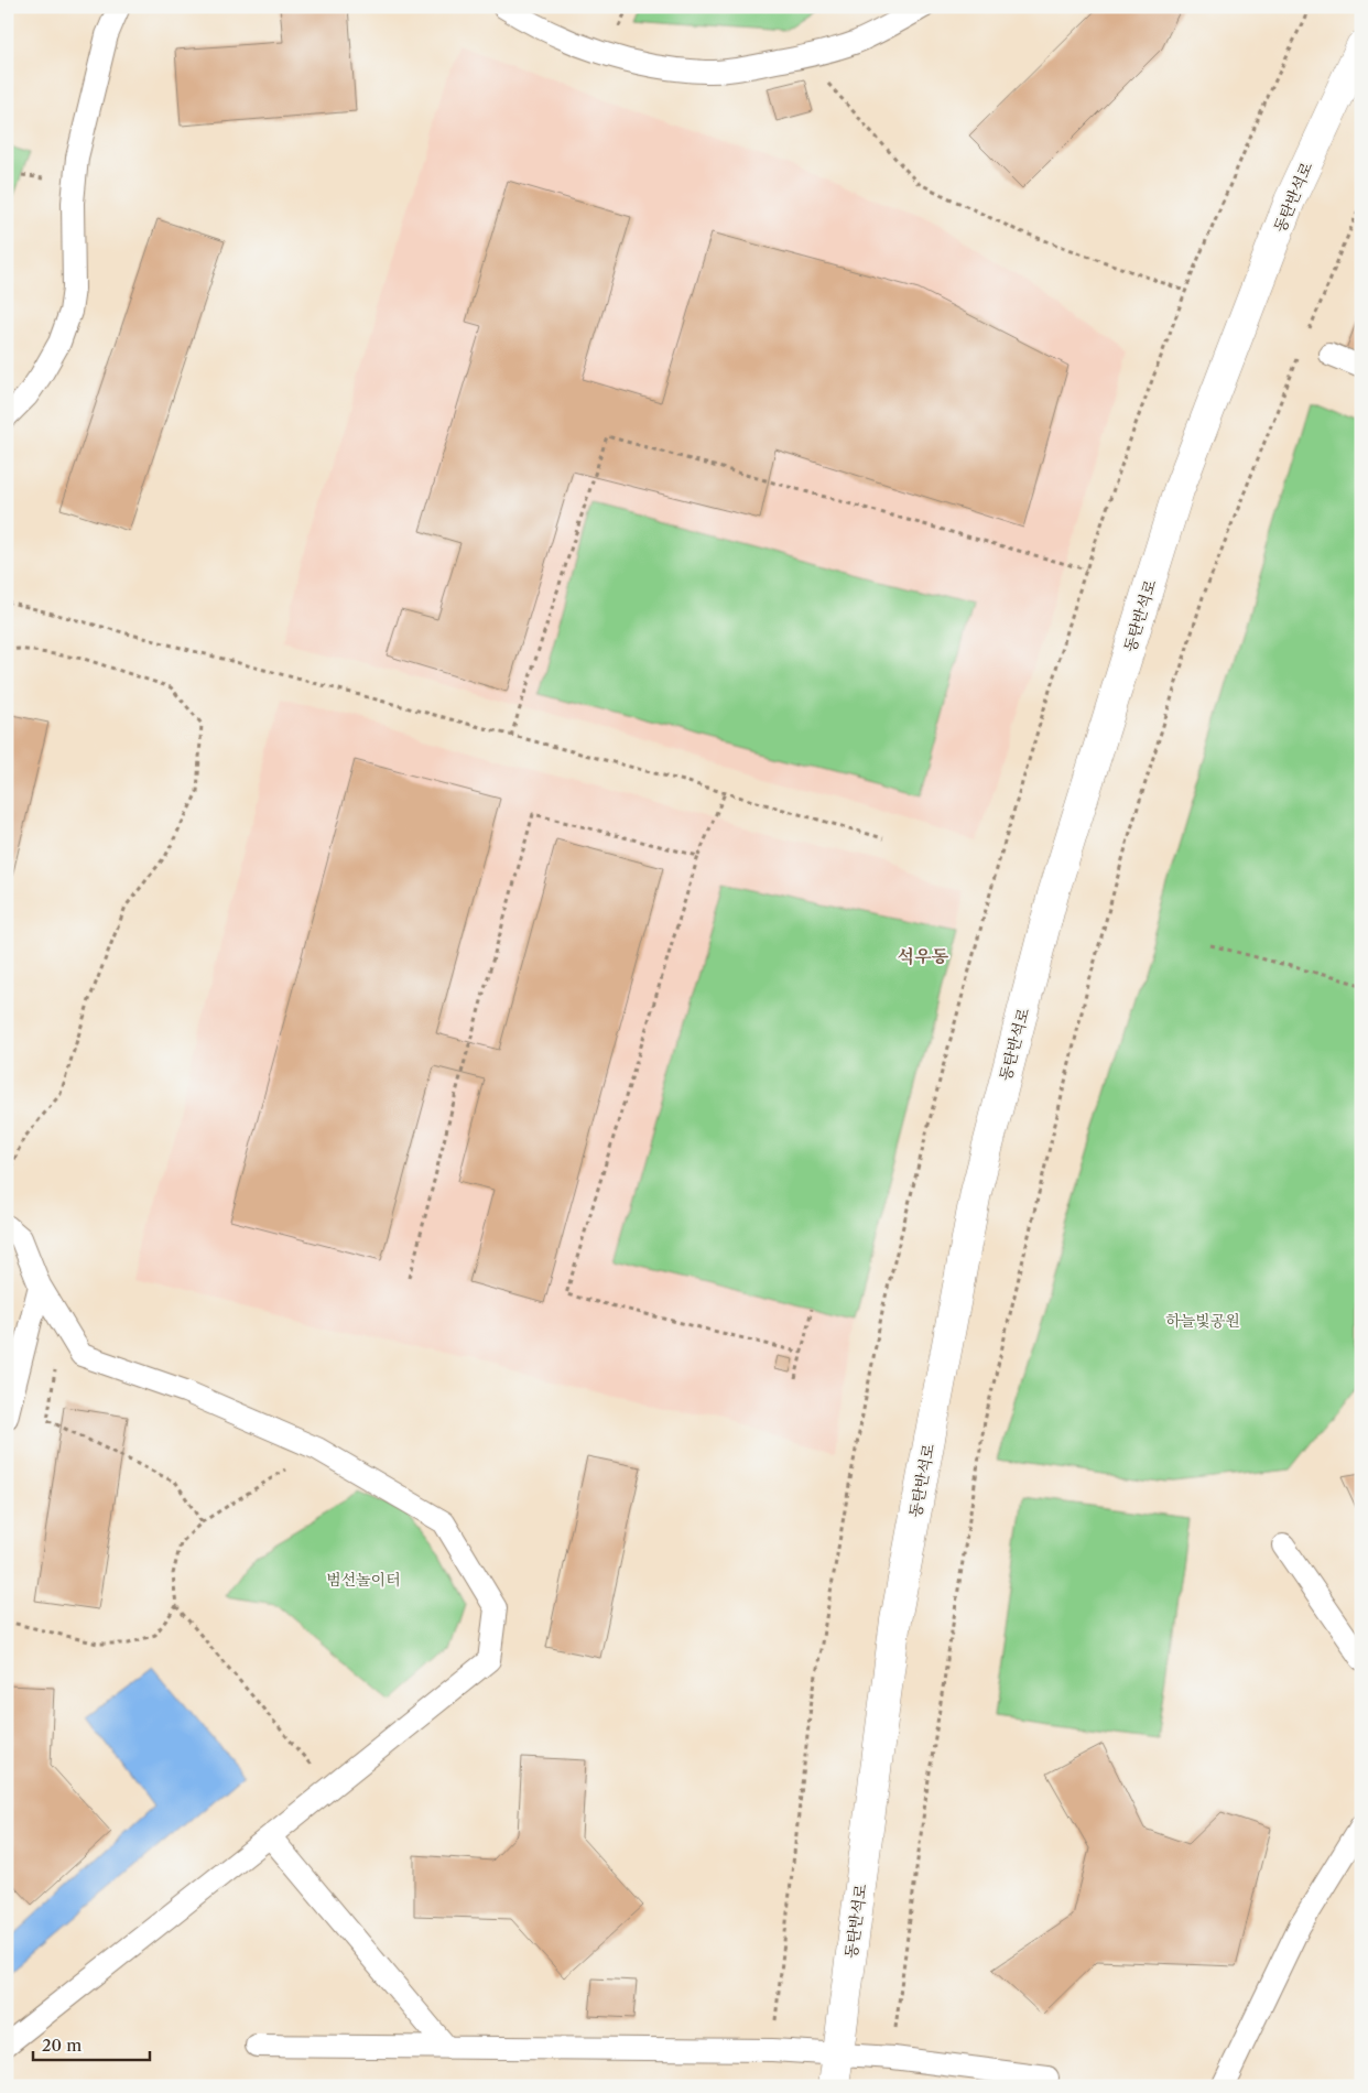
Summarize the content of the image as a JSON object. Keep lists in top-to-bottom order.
{
  "streets": {
    "street": ["동탄반석로"]
  },
  "districts": ["석우동"],
  "parks": ["하늘빛공원", "범선놀이터"],
  "scale_bar": "20 m"
}
